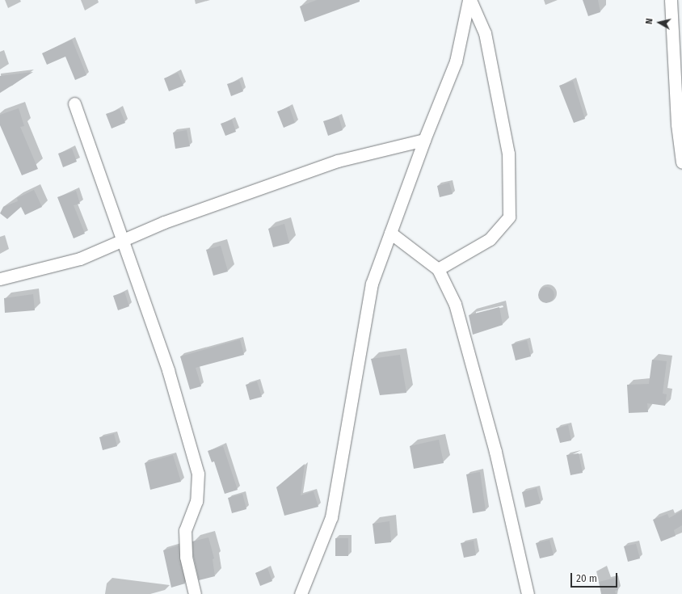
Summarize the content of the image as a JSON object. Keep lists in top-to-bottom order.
{
  "scale_bar": "20 m",
  "north": "left"
}
